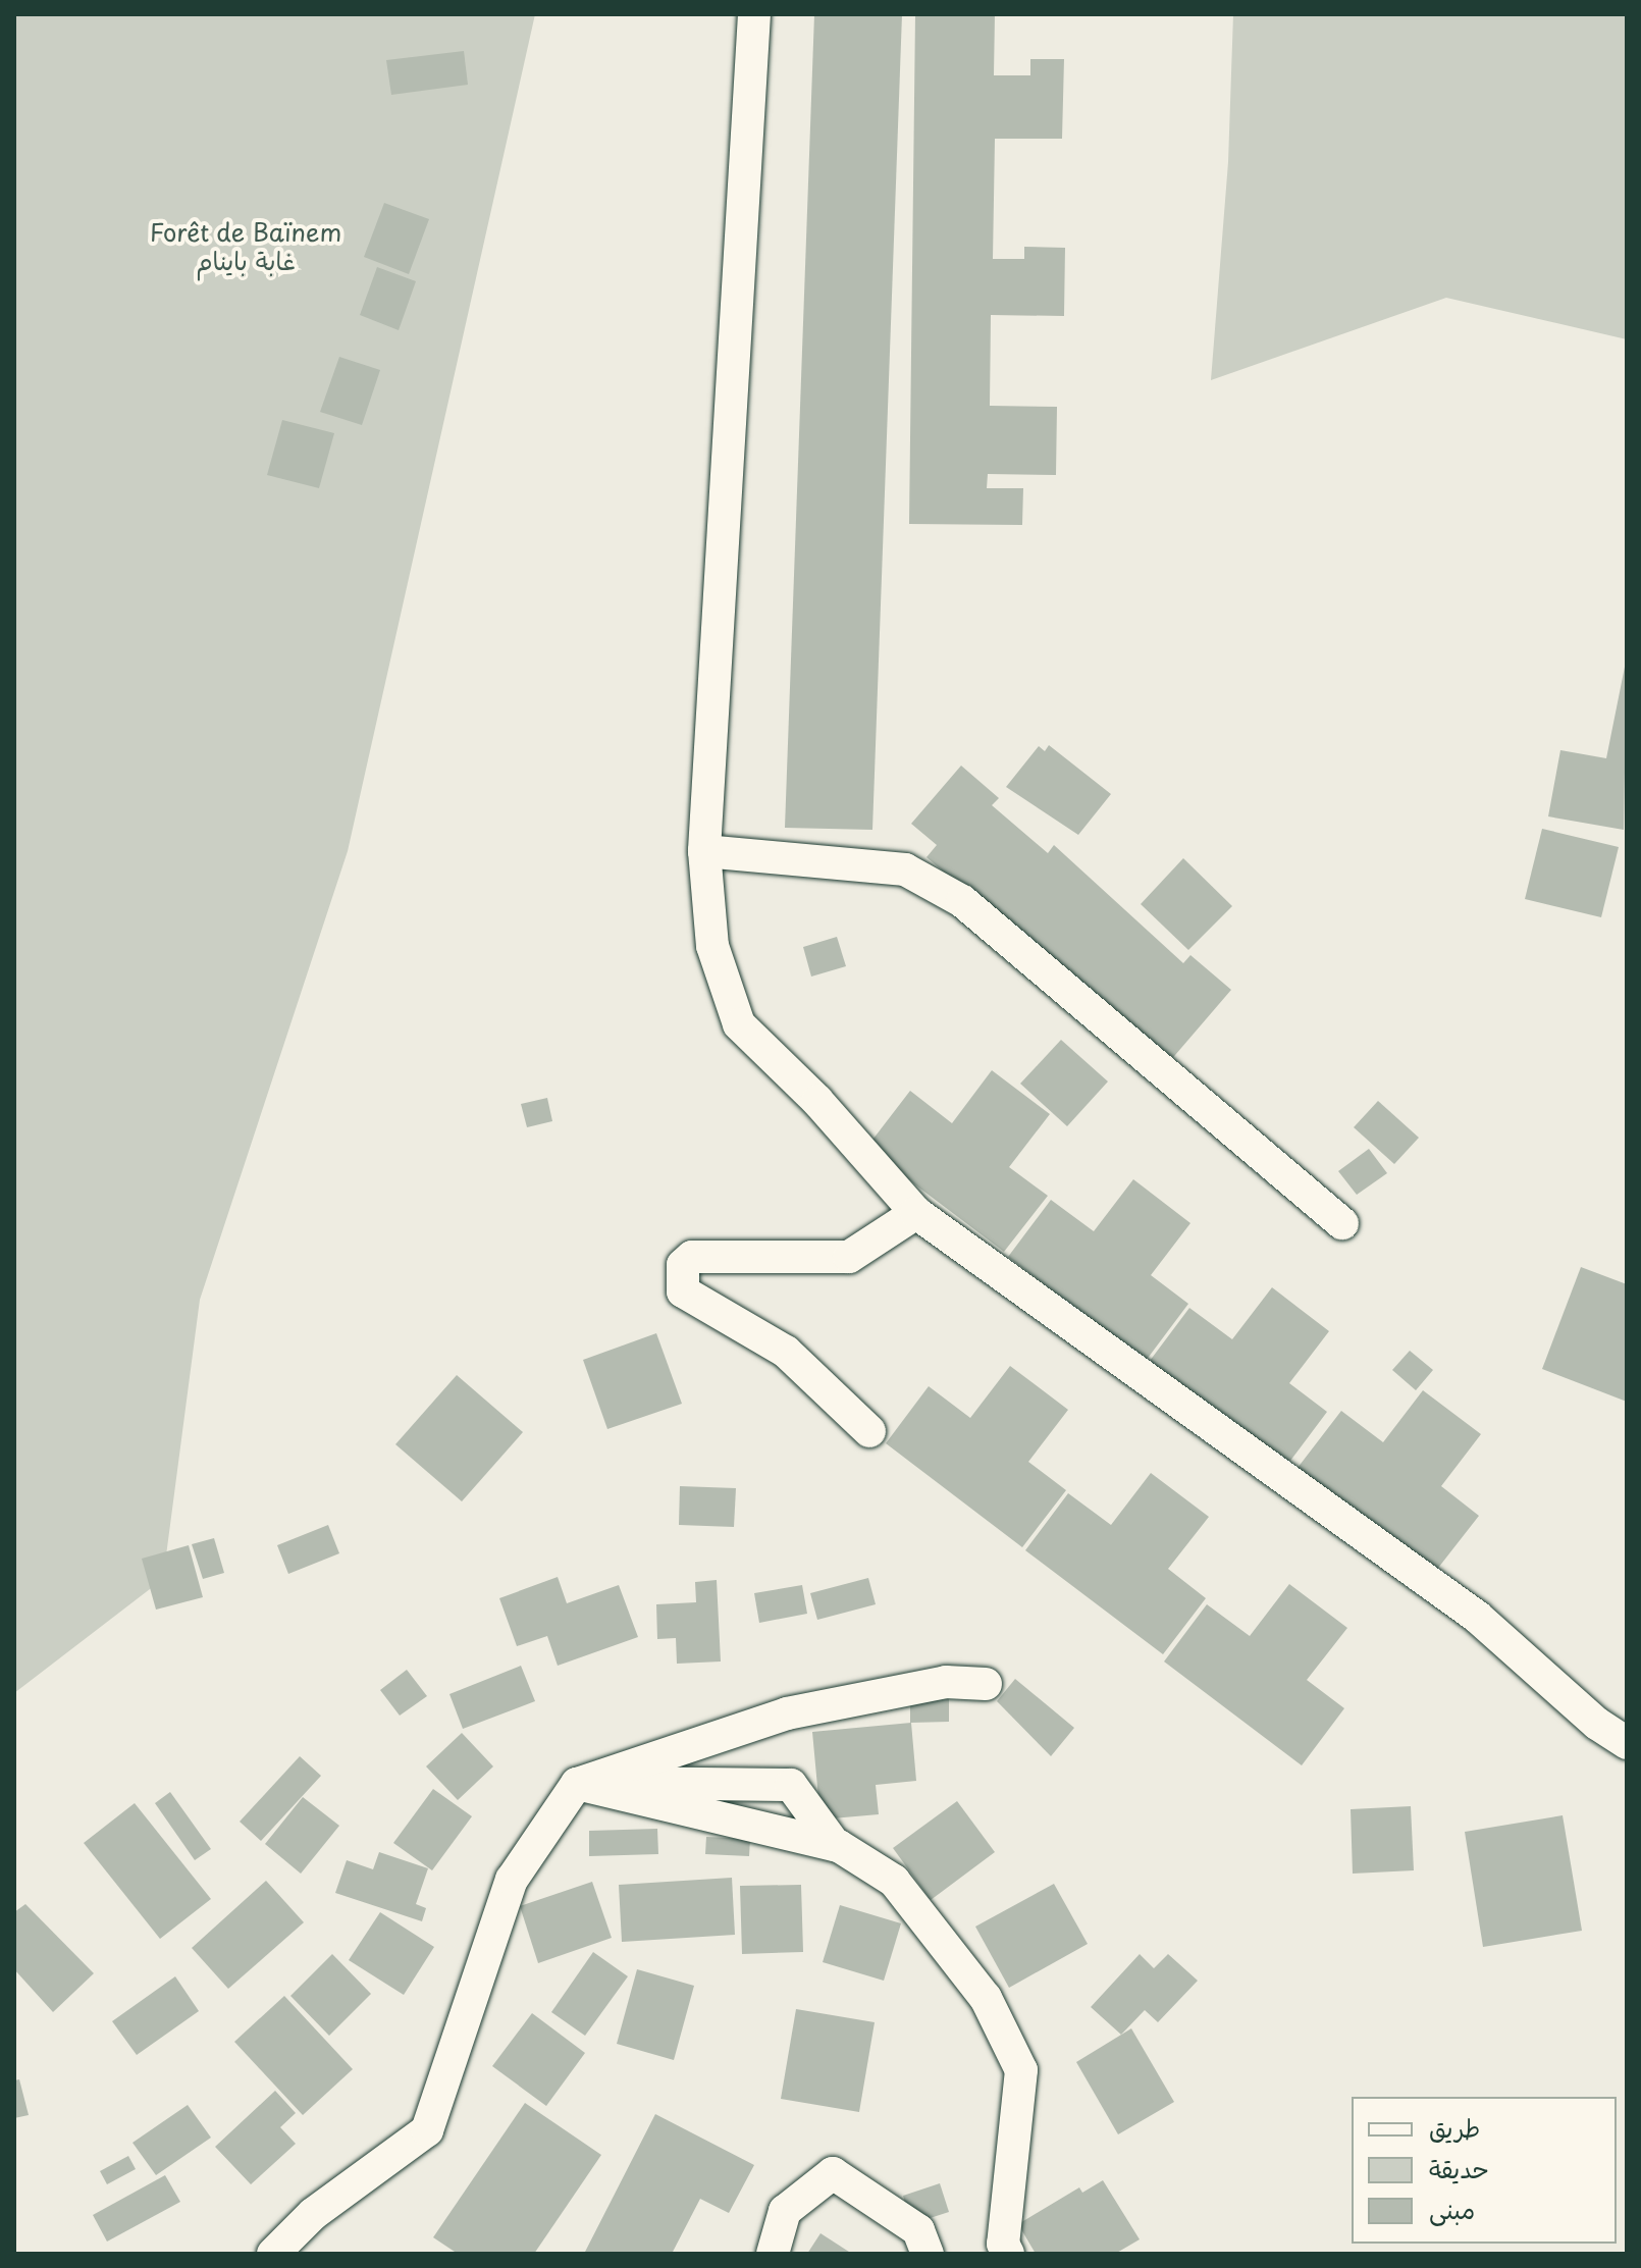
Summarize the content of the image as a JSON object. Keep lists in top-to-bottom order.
{
  "parks": ["Forêt de Baïnem غابة باينام"],
  "legend": ["طريق", "حديقة", "مبنى"]
}
